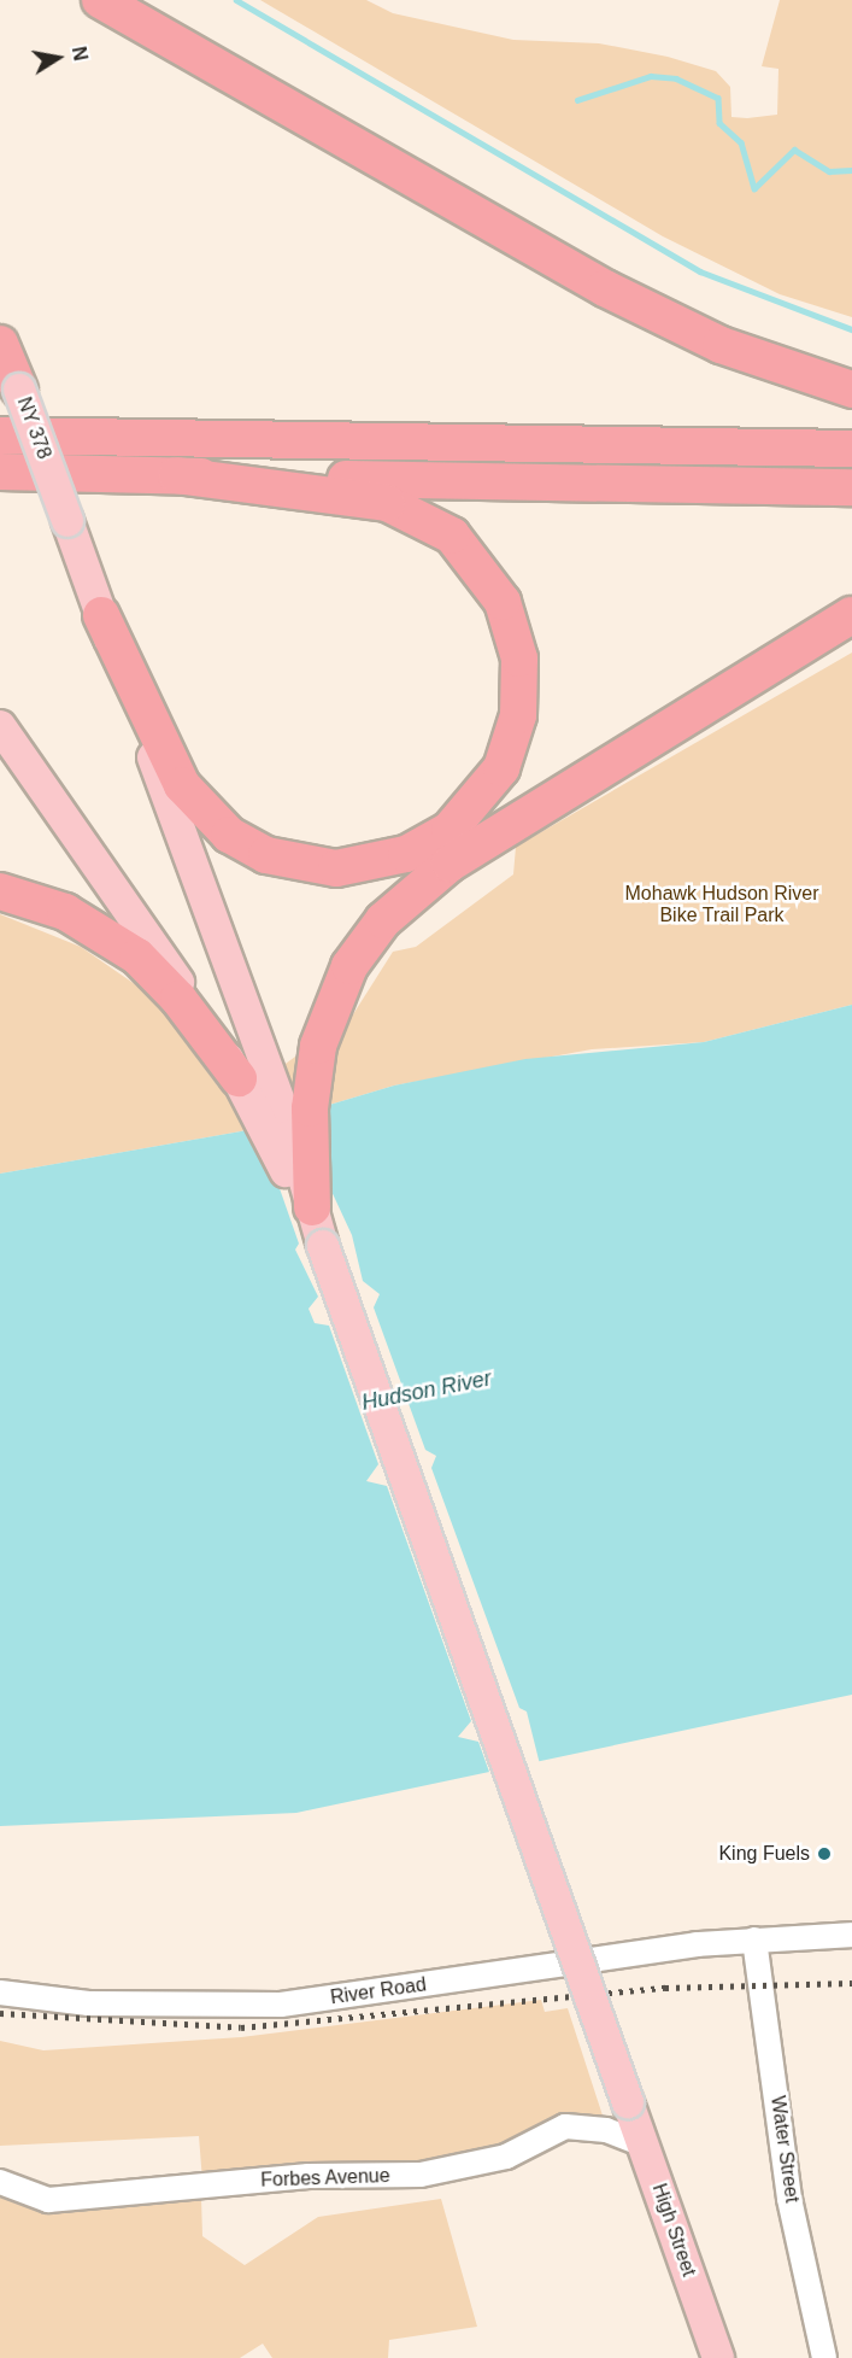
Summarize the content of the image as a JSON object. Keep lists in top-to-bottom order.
{
  "streets": {
    "main road": ["NY 378", "High Street"],
    "street": ["River Road", "Water Street", "Forbes Avenue"]
  },
  "crossings": [
    ["NY 378", "High Street"],
    ["River Road", "Water Street"],
    ["Forbes Avenue", "High Street"]
  ],
  "water": ["Hudson River"],
  "parks": ["Mohawk Hudson River Bike Trail Park"],
  "places": ["King Fuels"],
  "north": "right"
}
